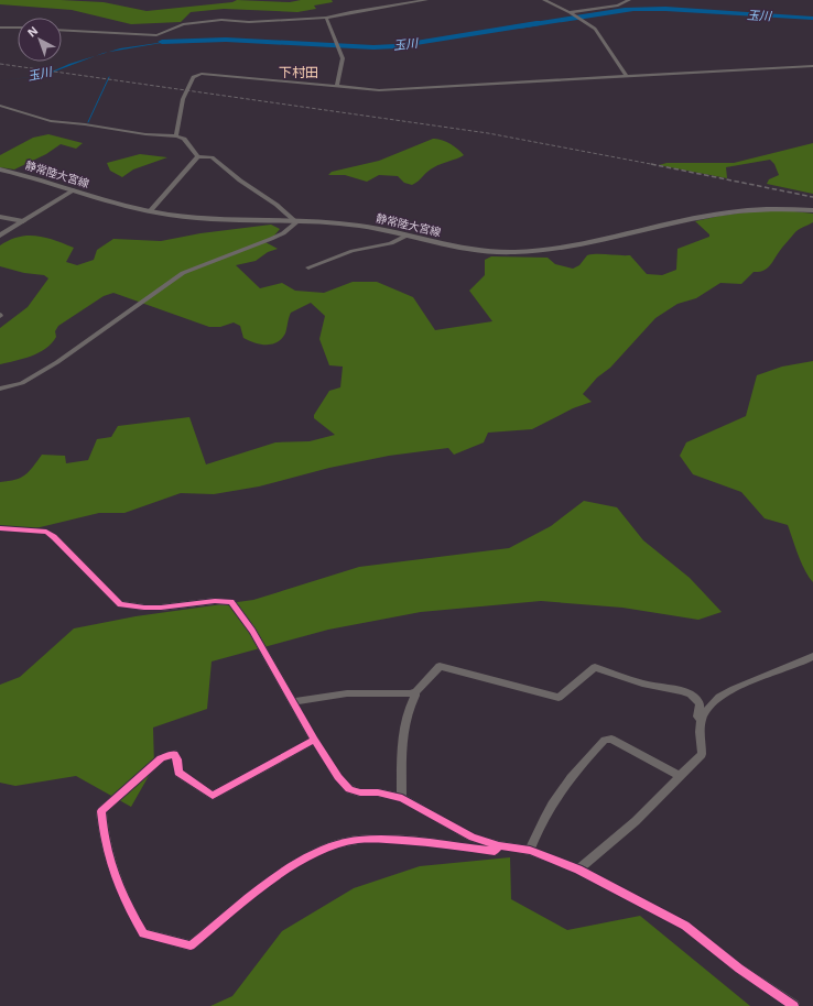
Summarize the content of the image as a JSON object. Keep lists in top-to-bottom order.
{
  "streets": {
    "main road": ["静常陸大宮線"]
  },
  "districts": ["下村田"],
  "water": ["玉川"],
  "north": "top left"
}
